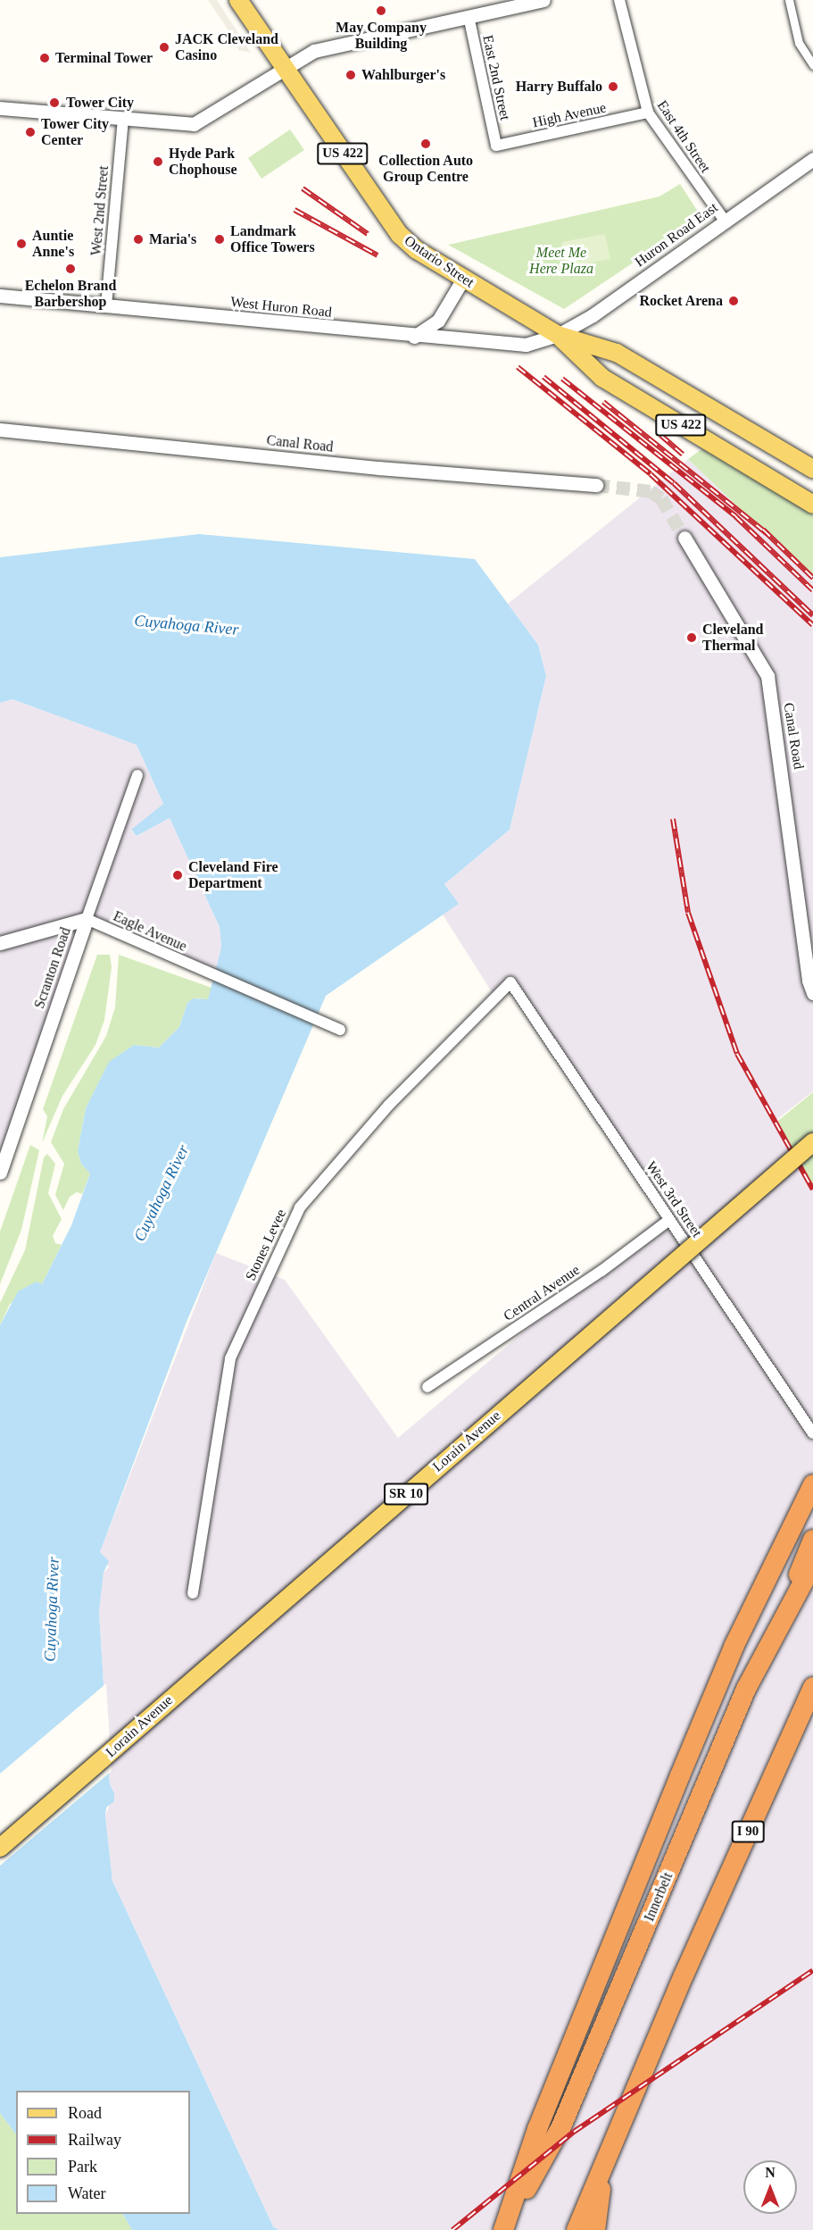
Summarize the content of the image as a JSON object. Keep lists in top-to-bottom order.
{
  "streets": {
    "highway": ["I 90", "Innerbelt"],
    "main road": [
      "US 422",
      "Ontario Street",
      "Lorain Avenue",
      "SR 10"
    ],
    "street": [
      "East 2nd Street",
      "High Avenue",
      "East 4th Street",
      "West 2nd Street",
      "Huron Road East",
      "West Huron Road",
      "Canal Road",
      "Eagle Avenue",
      "Scranton Road",
      "West 3rd Street",
      "Stones Levee",
      "Central Avenue"
    ]
  },
  "crossings": [
    ["East 2nd Street", "High Avenue"],
    ["High Avenue", "East 4th Street"],
    ["East 4th Street", "Huron Road East"],
    ["West 2nd Street", "West Huron Road"],
    ["Huron Road East", "Ontario Street"],
    ["Huron Road East", "West Huron Road"],
    ["Ontario Street", "West Huron Road"],
    ["Eagle Avenue", "Scranton Road"],
    ["West 3rd Street", "Stones Levee"],
    ["West 3rd Street", "Central Avenue"]
  ],
  "water": ["Cuyahoga River"],
  "parks": ["Meet Me Here Plaza"],
  "places": [
    "May Company Building",
    "JACK Cleveland Casino",
    "Terminal Tower",
    "Wahlburger's",
    "Harry Buffalo",
    "Tower City",
    "Tower City Center",
    "Collection Auto Group Centre",
    "Hyde Park Chophouse",
    "Maria's",
    "Landmark Office Towers",
    "Auntie Anne's",
    "Echelon Brand Barbershop",
    "Rocket Arena",
    "Cleveland Thermal",
    "Cleveland Fire Department"
  ],
  "legend": [
    "Road",
    "Railway",
    "Park",
    "Water"
  ],
  "north": "top"
}
